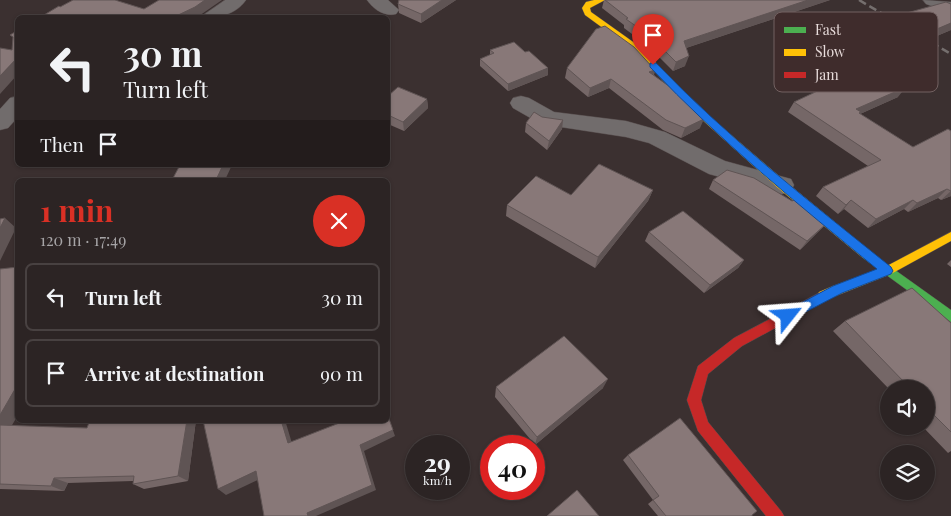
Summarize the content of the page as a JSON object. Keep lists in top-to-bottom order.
{
  "legend": ["Fast", "Slow", "Jam"],
  "page": {
    "turn": ["30 m", "Turn left"],
    "then": "Then",
    "heading": ["1 min", "120 m · 17:49"],
    "list": [
      {
        "name": "Turn left",
        "value": "30 m"
      },
      {
        "name": "Arrive at destination",
        "value": "90 m"
      }
    ],
    "speed": "29 km/h",
    "limit": "40"
  }
}
